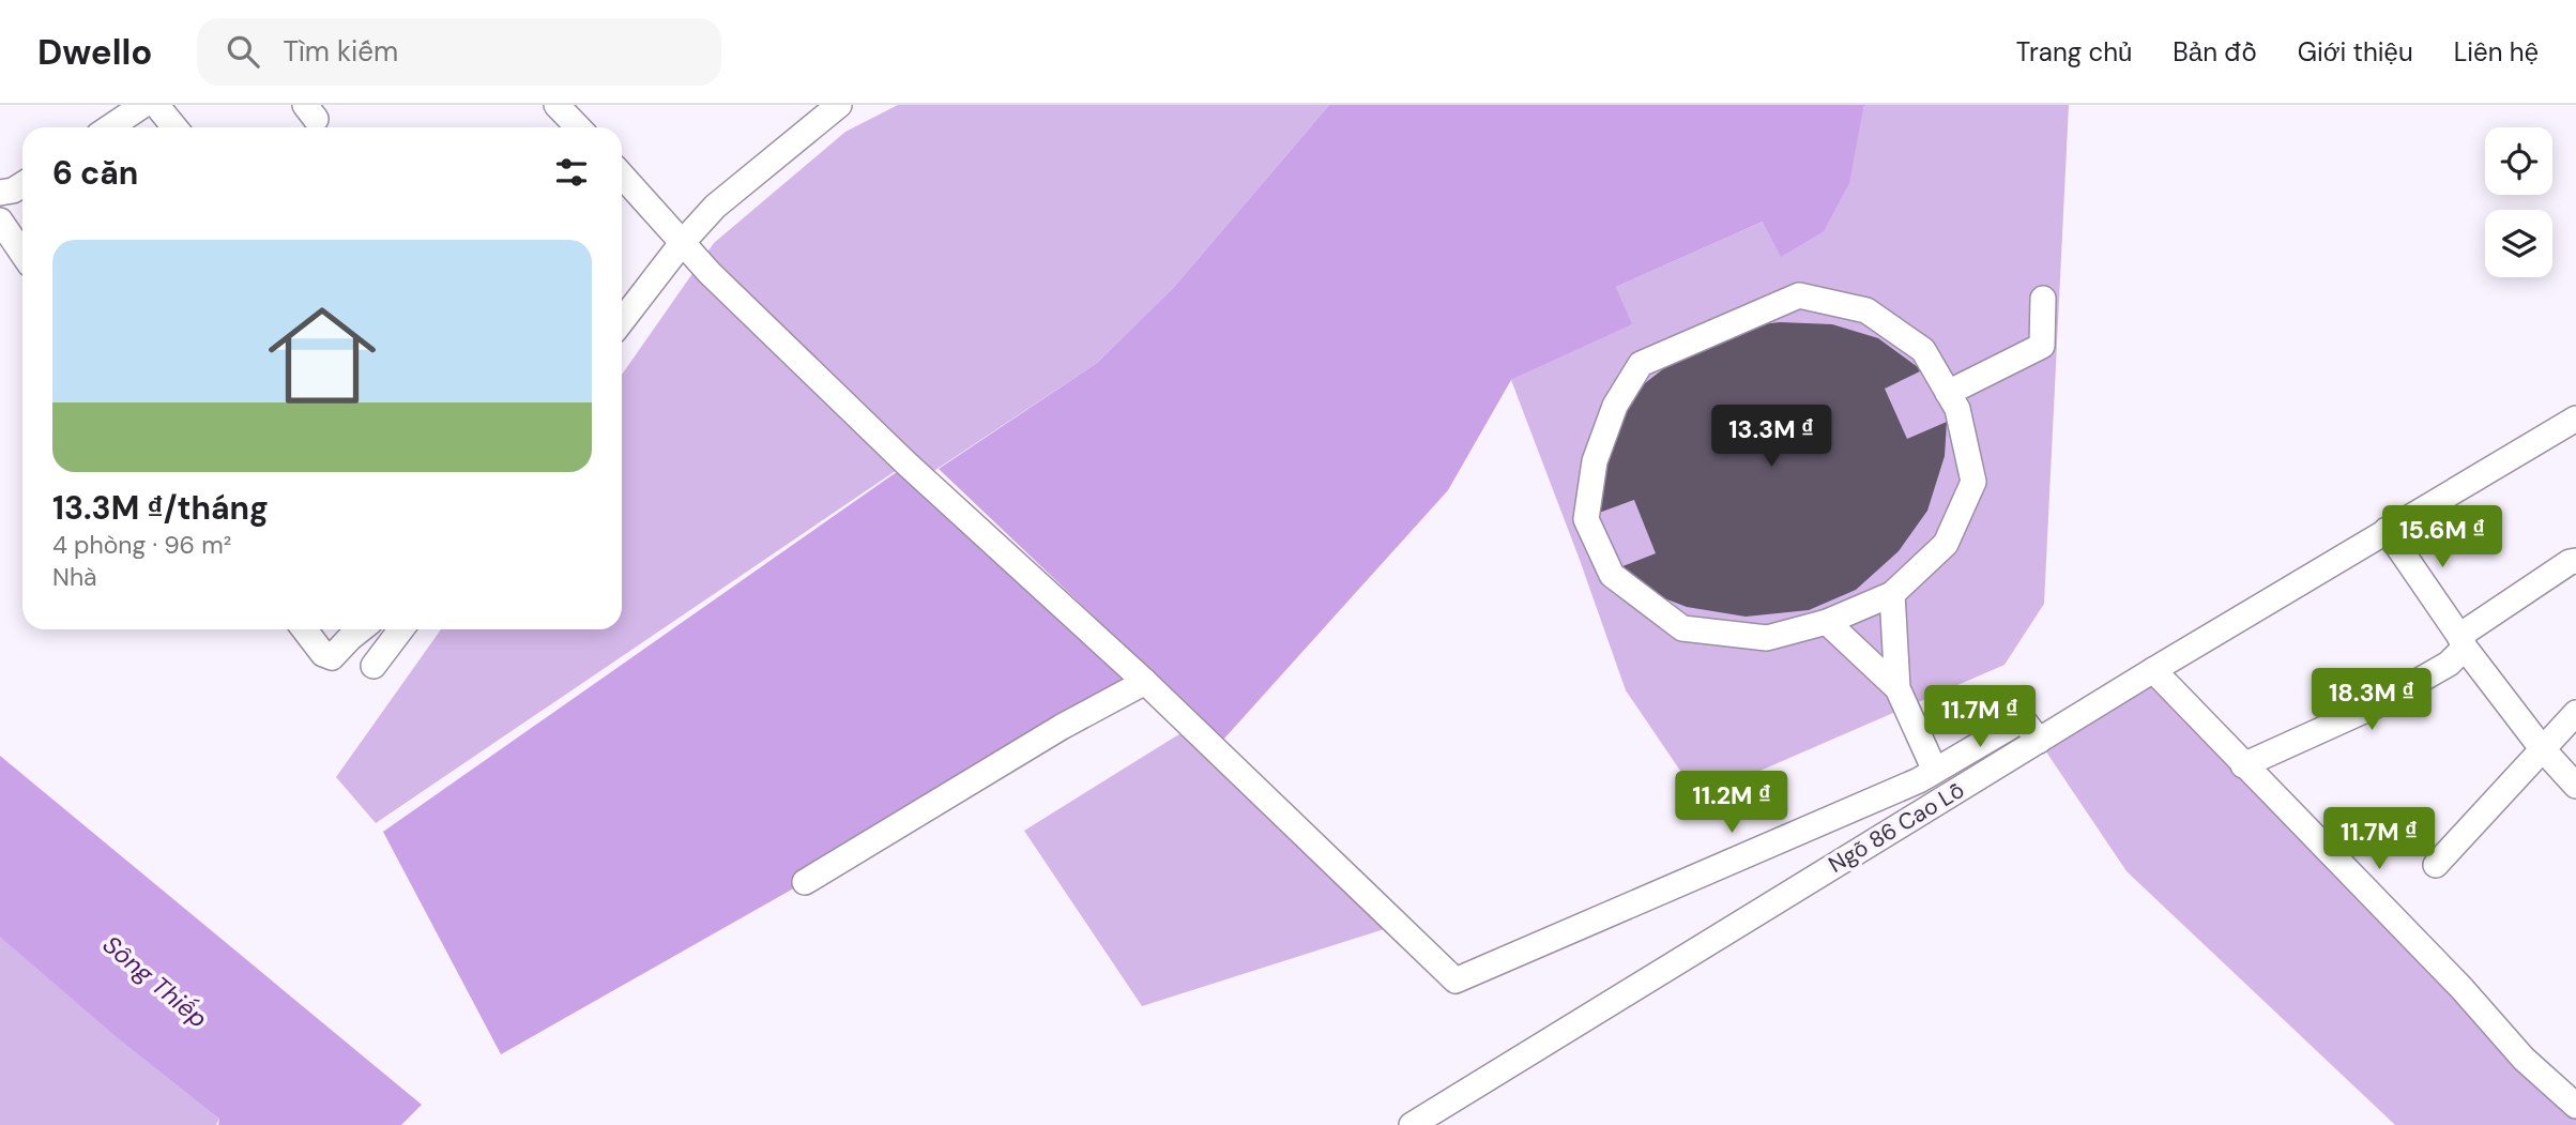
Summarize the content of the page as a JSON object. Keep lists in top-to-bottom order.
{
  "streets": {
    "street": ["Ngõ 86 Cao Lỗ"]
  },
  "water": ["Sông Thiếp"],
  "page": {
    "header": "Dwello",
    "search": "Tìm kiếm",
    "nav": [
      "Trang chủ",
      "Bản đồ",
      "Giới thiệu",
      "Liên hệ"
    ],
    "heading": "6 căn",
    "list": [
      {
        "name": "13.3M ₫/tháng",
        "note": "4 phòng · 96 m² · Nhà"
      }
    ],
    "price": [
      "13.3M ₫",
      "15.6M ₫",
      "18.3M ₫",
      "11.7M ₫",
      "11.2M ₫",
      "11.7M ₫"
    ]
  }
}
